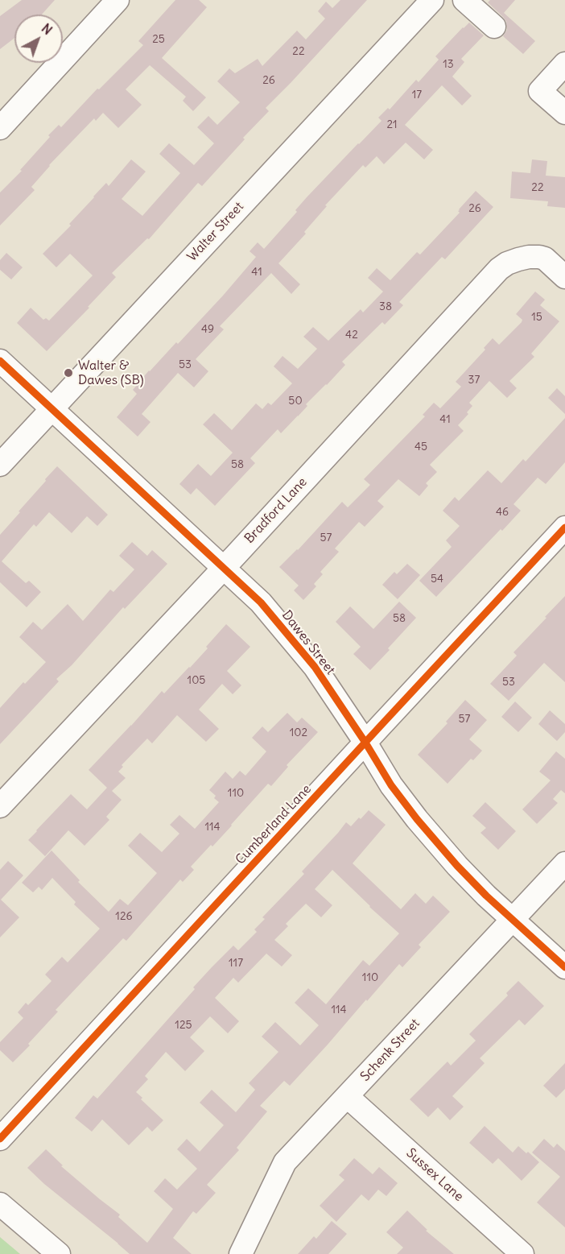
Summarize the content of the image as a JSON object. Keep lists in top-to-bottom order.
{
  "streets": {
    "street": [
      "Walter Street",
      "Bradford Lane",
      "Dawes Street",
      "Cumberland Lane",
      "Schenk Street",
      "Sussex Lane"
    ]
  },
  "crossings": [
    ["Walter Street", "Dawes Street"],
    ["Bradford Lane", "Dawes Street"],
    ["Dawes Street", "Cumberland Lane"],
    ["Dawes Street", "Schenk Street"],
    ["Schenk Street", "Sussex Lane"]
  ],
  "places": ["Walter & Dawes (SB)"],
  "house_numbers": [
    "25",
    "22",
    "13",
    "26",
    "17",
    "21",
    "22",
    "26",
    "41",
    "38",
    "15",
    "49",
    "42",
    "53",
    "37",
    "50",
    "41",
    "45",
    "58",
    "46",
    "57",
    "54",
    "58",
    "105",
    "53",
    "57",
    "102",
    "110",
    "114",
    "126",
    "117",
    "110",
    "114",
    "125"
  ],
  "north": "top right"
}
